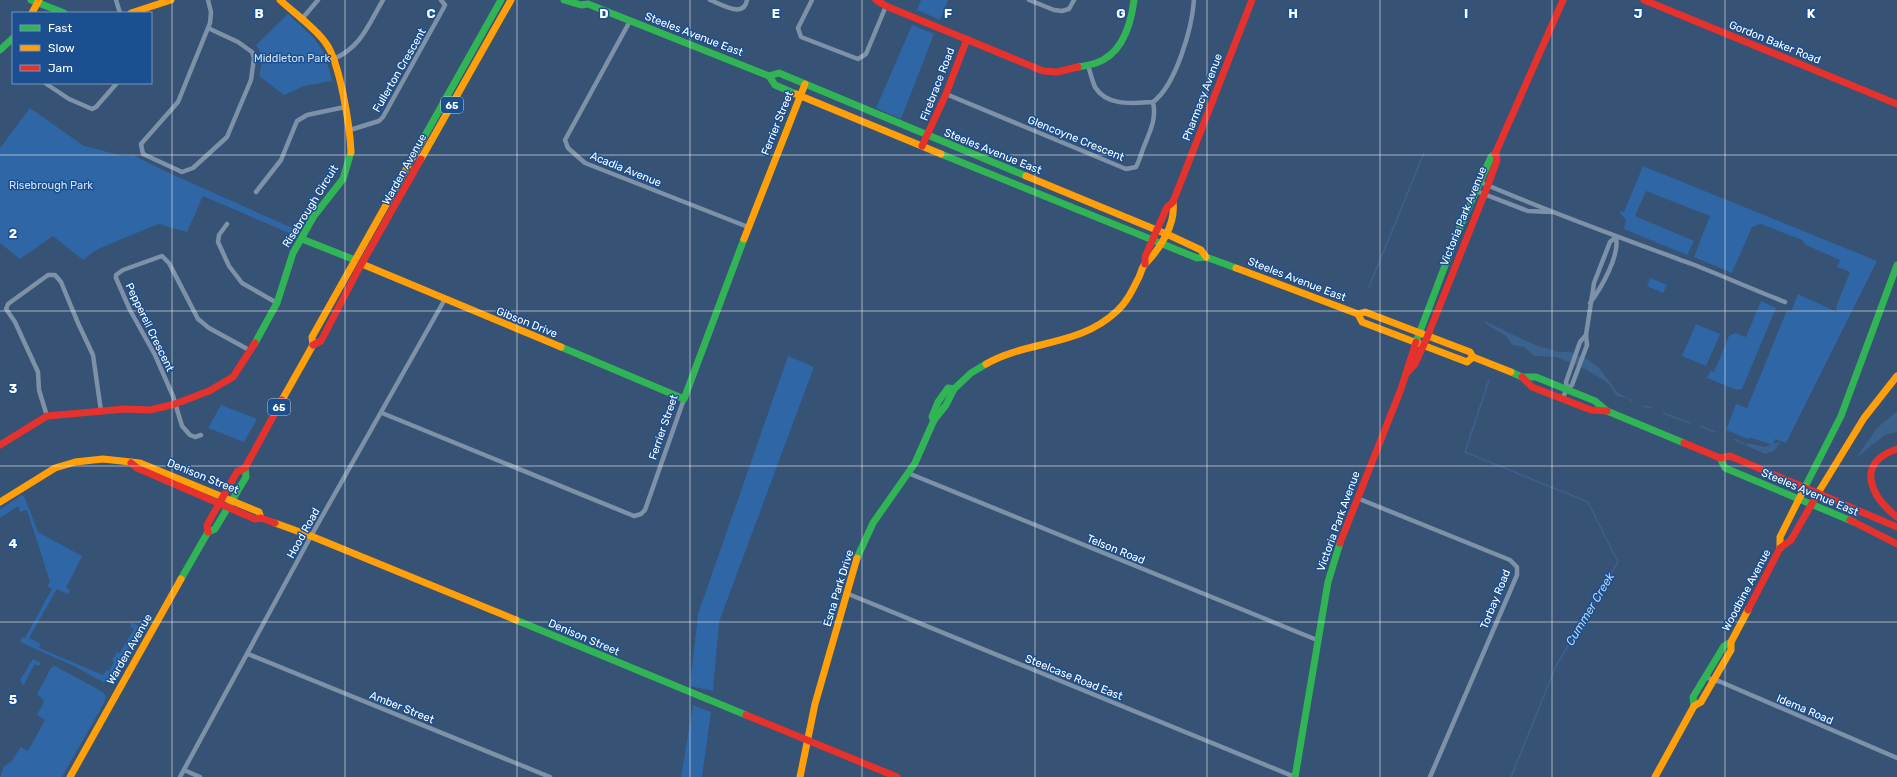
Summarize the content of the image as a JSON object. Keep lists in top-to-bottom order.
{
  "streets": {
    "main road": [
      "Steeles Avenue East",
      "Gordon Baker Road",
      "Firebrace Road",
      "Pharmacy Avenue",
      "65",
      "Ferrier Street",
      "Warden Avenue",
      "Risebrough Circuit",
      "Victoria Park Avenue",
      "Gibson Drive",
      "Denison Street",
      "Esna Park Drive",
      "Woodbine Avenue"
    ],
    "street": [
      "Fullerton Crescent",
      "Glencoyne Crescent",
      "Acadia Avenue",
      "Pepperell Crescent",
      "Hood Road",
      "Telson Road",
      "Torbay Road",
      "Steelcase Road East",
      "Amber Street",
      "Idema Road"
    ]
  },
  "crossings": [
    ["Steeles Avenue East", "Firebrace Road"],
    ["Steeles Avenue East", "Pharmacy Avenue"],
    ["Steeles Avenue East", "Ferrier Street"],
    ["Steeles Avenue East", "Acadia Avenue"],
    ["Steeles Avenue East", "Victoria Park Avenue"],
    ["Steeles Avenue East", "Esna Park Drive"],
    ["Steeles Avenue East", "Woodbine Avenue"],
    ["Fullerton Crescent", "Risebrough Circuit"],
    ["Firebrace Road", "Glencoyne Crescent"],
    ["Pharmacy Avenue", "Esna Park Drive"],
    ["Ferrier Street", "Acadia Avenue"],
    ["Ferrier Street", "Gibson Drive"],
    ["Ferrier Street", "Hood Road"],
    ["Warden Avenue", "Gibson Drive"],
    ["Warden Avenue", "Denison Street"],
    ["Risebrough Circuit", "Gibson Drive"],
    ["Risebrough Circuit", "Pepperell Crescent"],
    ["Victoria Park Avenue", "Telson Road"],
    ["Victoria Park Avenue", "Torbay Road"],
    ["Victoria Park Avenue", "Steelcase Road East"],
    ["Gibson Drive", "Hood Road"],
    ["Denison Street", "Hood Road"],
    ["Denison Street", "Esna Park Drive"],
    ["Hood Road", "Amber Street"],
    ["Telson Road", "Esna Park Drive"],
    ["Esna Park Drive", "Steelcase Road East"],
    ["Woodbine Avenue", "Idema Road"]
  ],
  "water": ["Cummer Creek"],
  "parks": ["Middleton Park", "Risebrough Park"],
  "legend": ["Fast", "Slow", "Jam"],
  "grid": {
    "columns": [
      "B",
      "C",
      "D",
      "E",
      "F",
      "G",
      "H",
      "I",
      "J",
      "K"
    ],
    "rows": [
      "2",
      "3",
      "4",
      "5"
    ]
  }
}
